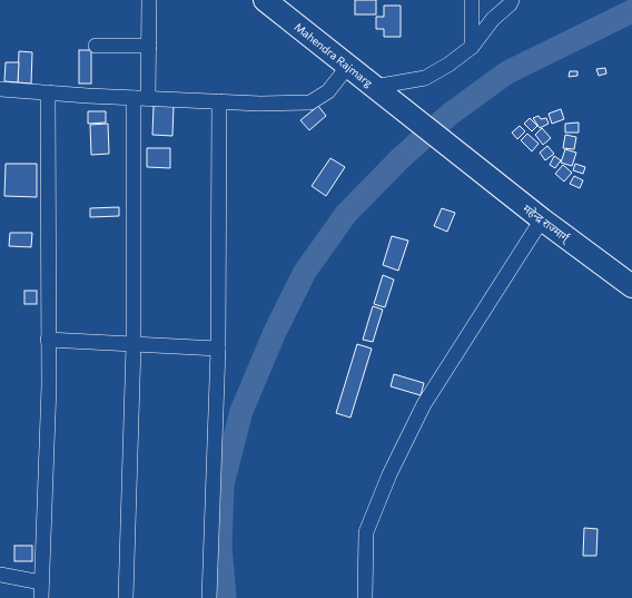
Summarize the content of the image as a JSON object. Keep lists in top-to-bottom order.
{
  "streets": {
    "highway": ["Mahendra Rajmarg", "महेन्द्र राज्मार्ग्"]
  },
  "crossings": [
    ["Mahendra Rajmarg", "महेन्द्र राज्मार्ग्"]
  ]
}
